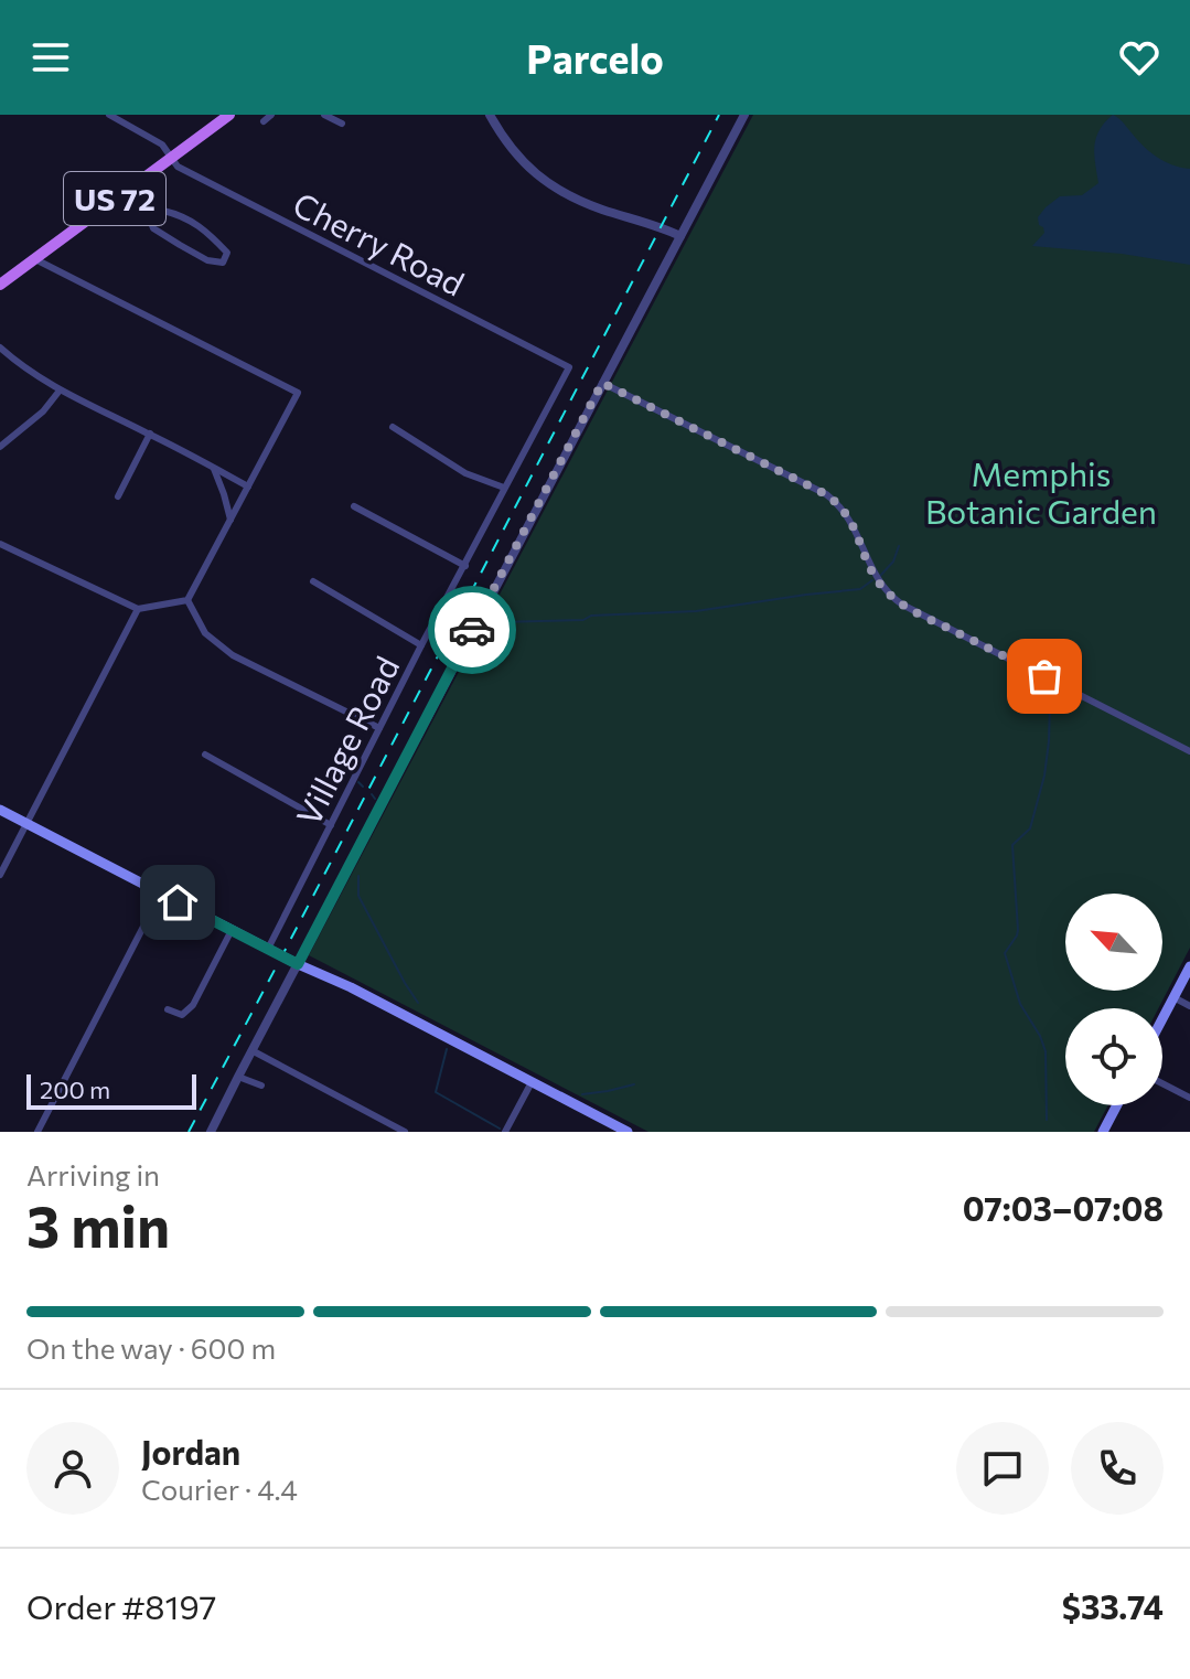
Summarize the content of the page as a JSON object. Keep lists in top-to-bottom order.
{
  "streets": {
    "main road": ["US 72"],
    "street": ["Cherry Road", "Village Road"]
  },
  "crossings": [
    ["US 72", "Cherry Road"],
    ["Cherry Road", "Village Road"]
  ],
  "parks": ["Memphis Botanic Garden"],
  "scale_bar": "200 m",
  "north": "top left",
  "page": {
    "header": "Parcelo",
    "scale": "200 m",
    "heading": ["3 min", "Arriving in", "07:03–07:08"],
    "panel": [
      "Jordan",
      "Courier · 4.4",
      "Order #8197",
      "$33.74"
    ],
    "bar": "On the way · 600 m"
  }
}
